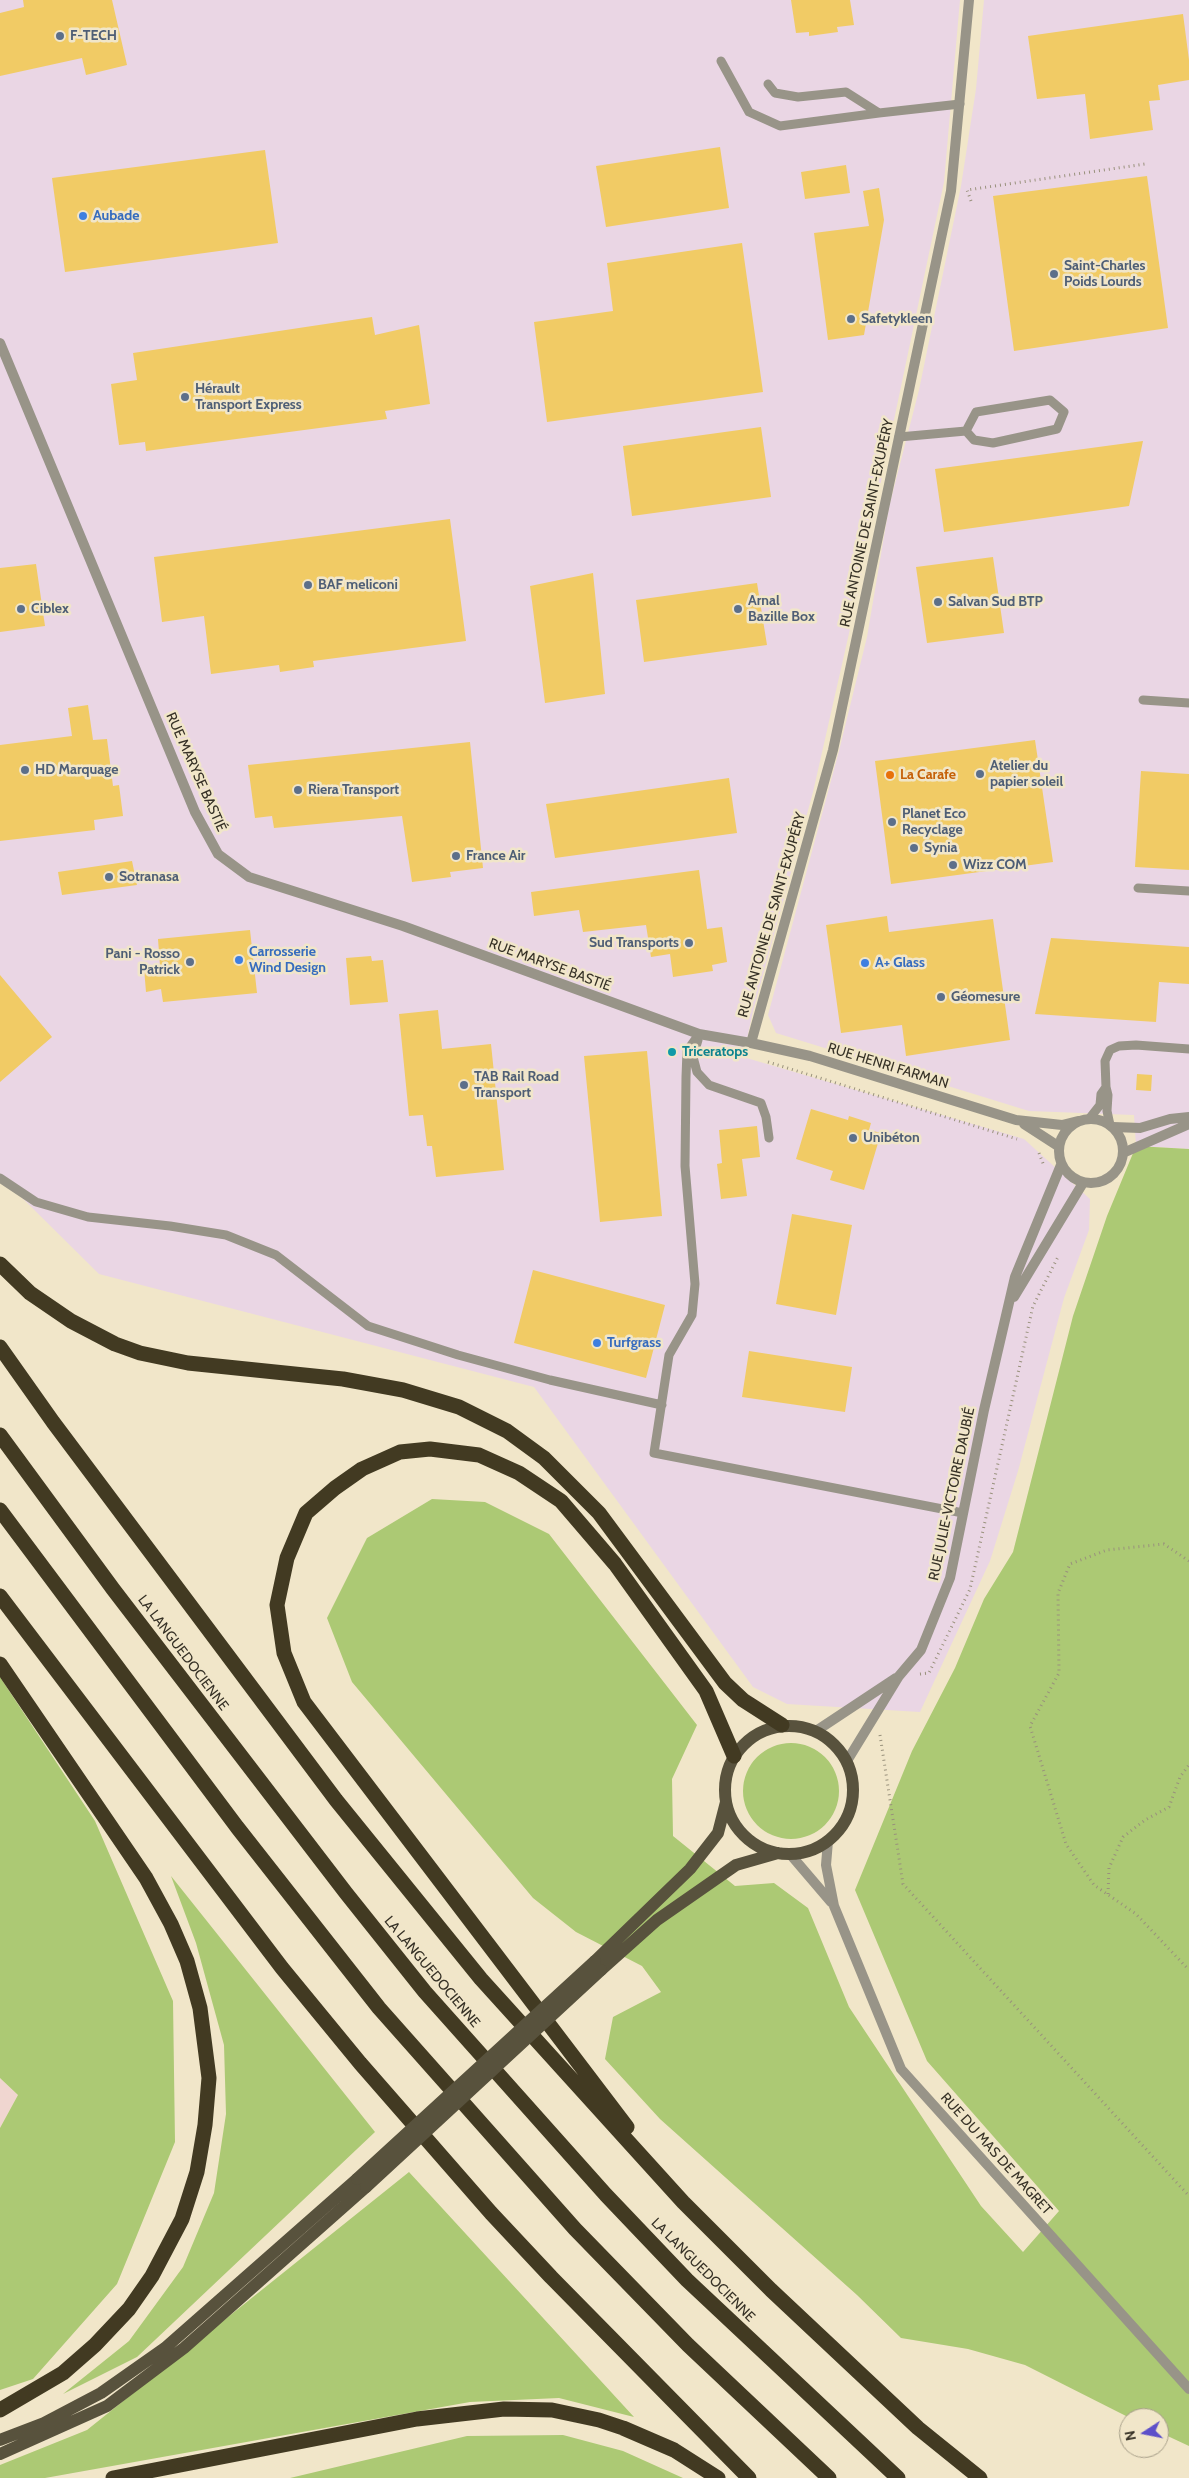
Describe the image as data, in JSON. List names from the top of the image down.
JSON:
{
  "streets": {
    "highway": ["LA LANGUEDOCIENNE"],
    "street": [
      "RUE ANTOINE DE SAINT-EXUPÉRY",
      "RUE MARYSE BASTIÉ",
      "RUE HENRI FARMAN",
      "RUE JULIE-VICTOIRE DAUBIÉ",
      "RUE DU MAS DE MAGRET"
    ]
  },
  "crossings": [
    ["RUE ANTOINE DE SAINT-EXUPÉRY", "RUE MARYSE BASTIÉ"],
    ["RUE ANTOINE DE SAINT-EXUPÉRY", "RUE HENRI FARMAN"],
    ["RUE MARYSE BASTIÉ", "RUE HENRI FARMAN"],
    ["RUE HENRI FARMAN", "RUE JULIE-VICTOIRE DAUBIÉ"],
    ["RUE JULIE-VICTOIRE DAUBIÉ", "RUE DU MAS DE MAGRET"]
  ],
  "places": [
    "F-TECH",
    "Aubade",
    "Saint-Charles Poids Lourds",
    "Safetykleen",
    "Hérault Transport Express",
    "BAF meliconi",
    "Salvan Sud BTP",
    "Ciblex",
    "Arnal Bazille Box",
    "HD Marquage",
    "Atelier du papier soleil",
    "La Carafe",
    "Riera Transport",
    "Planet Eco Recyclage",
    "Synia",
    "France Air",
    "Wizz COM",
    "Sotranasa",
    "Sud Transports",
    "Carrosserie Wind Design",
    "Pani - Rosso Patrick",
    "A+ Glass",
    "Géomesure",
    "Triceratops",
    "TAB Rail Road Transport",
    "Unibéton",
    "Turfgrass"
  ],
  "north": "left"
}
